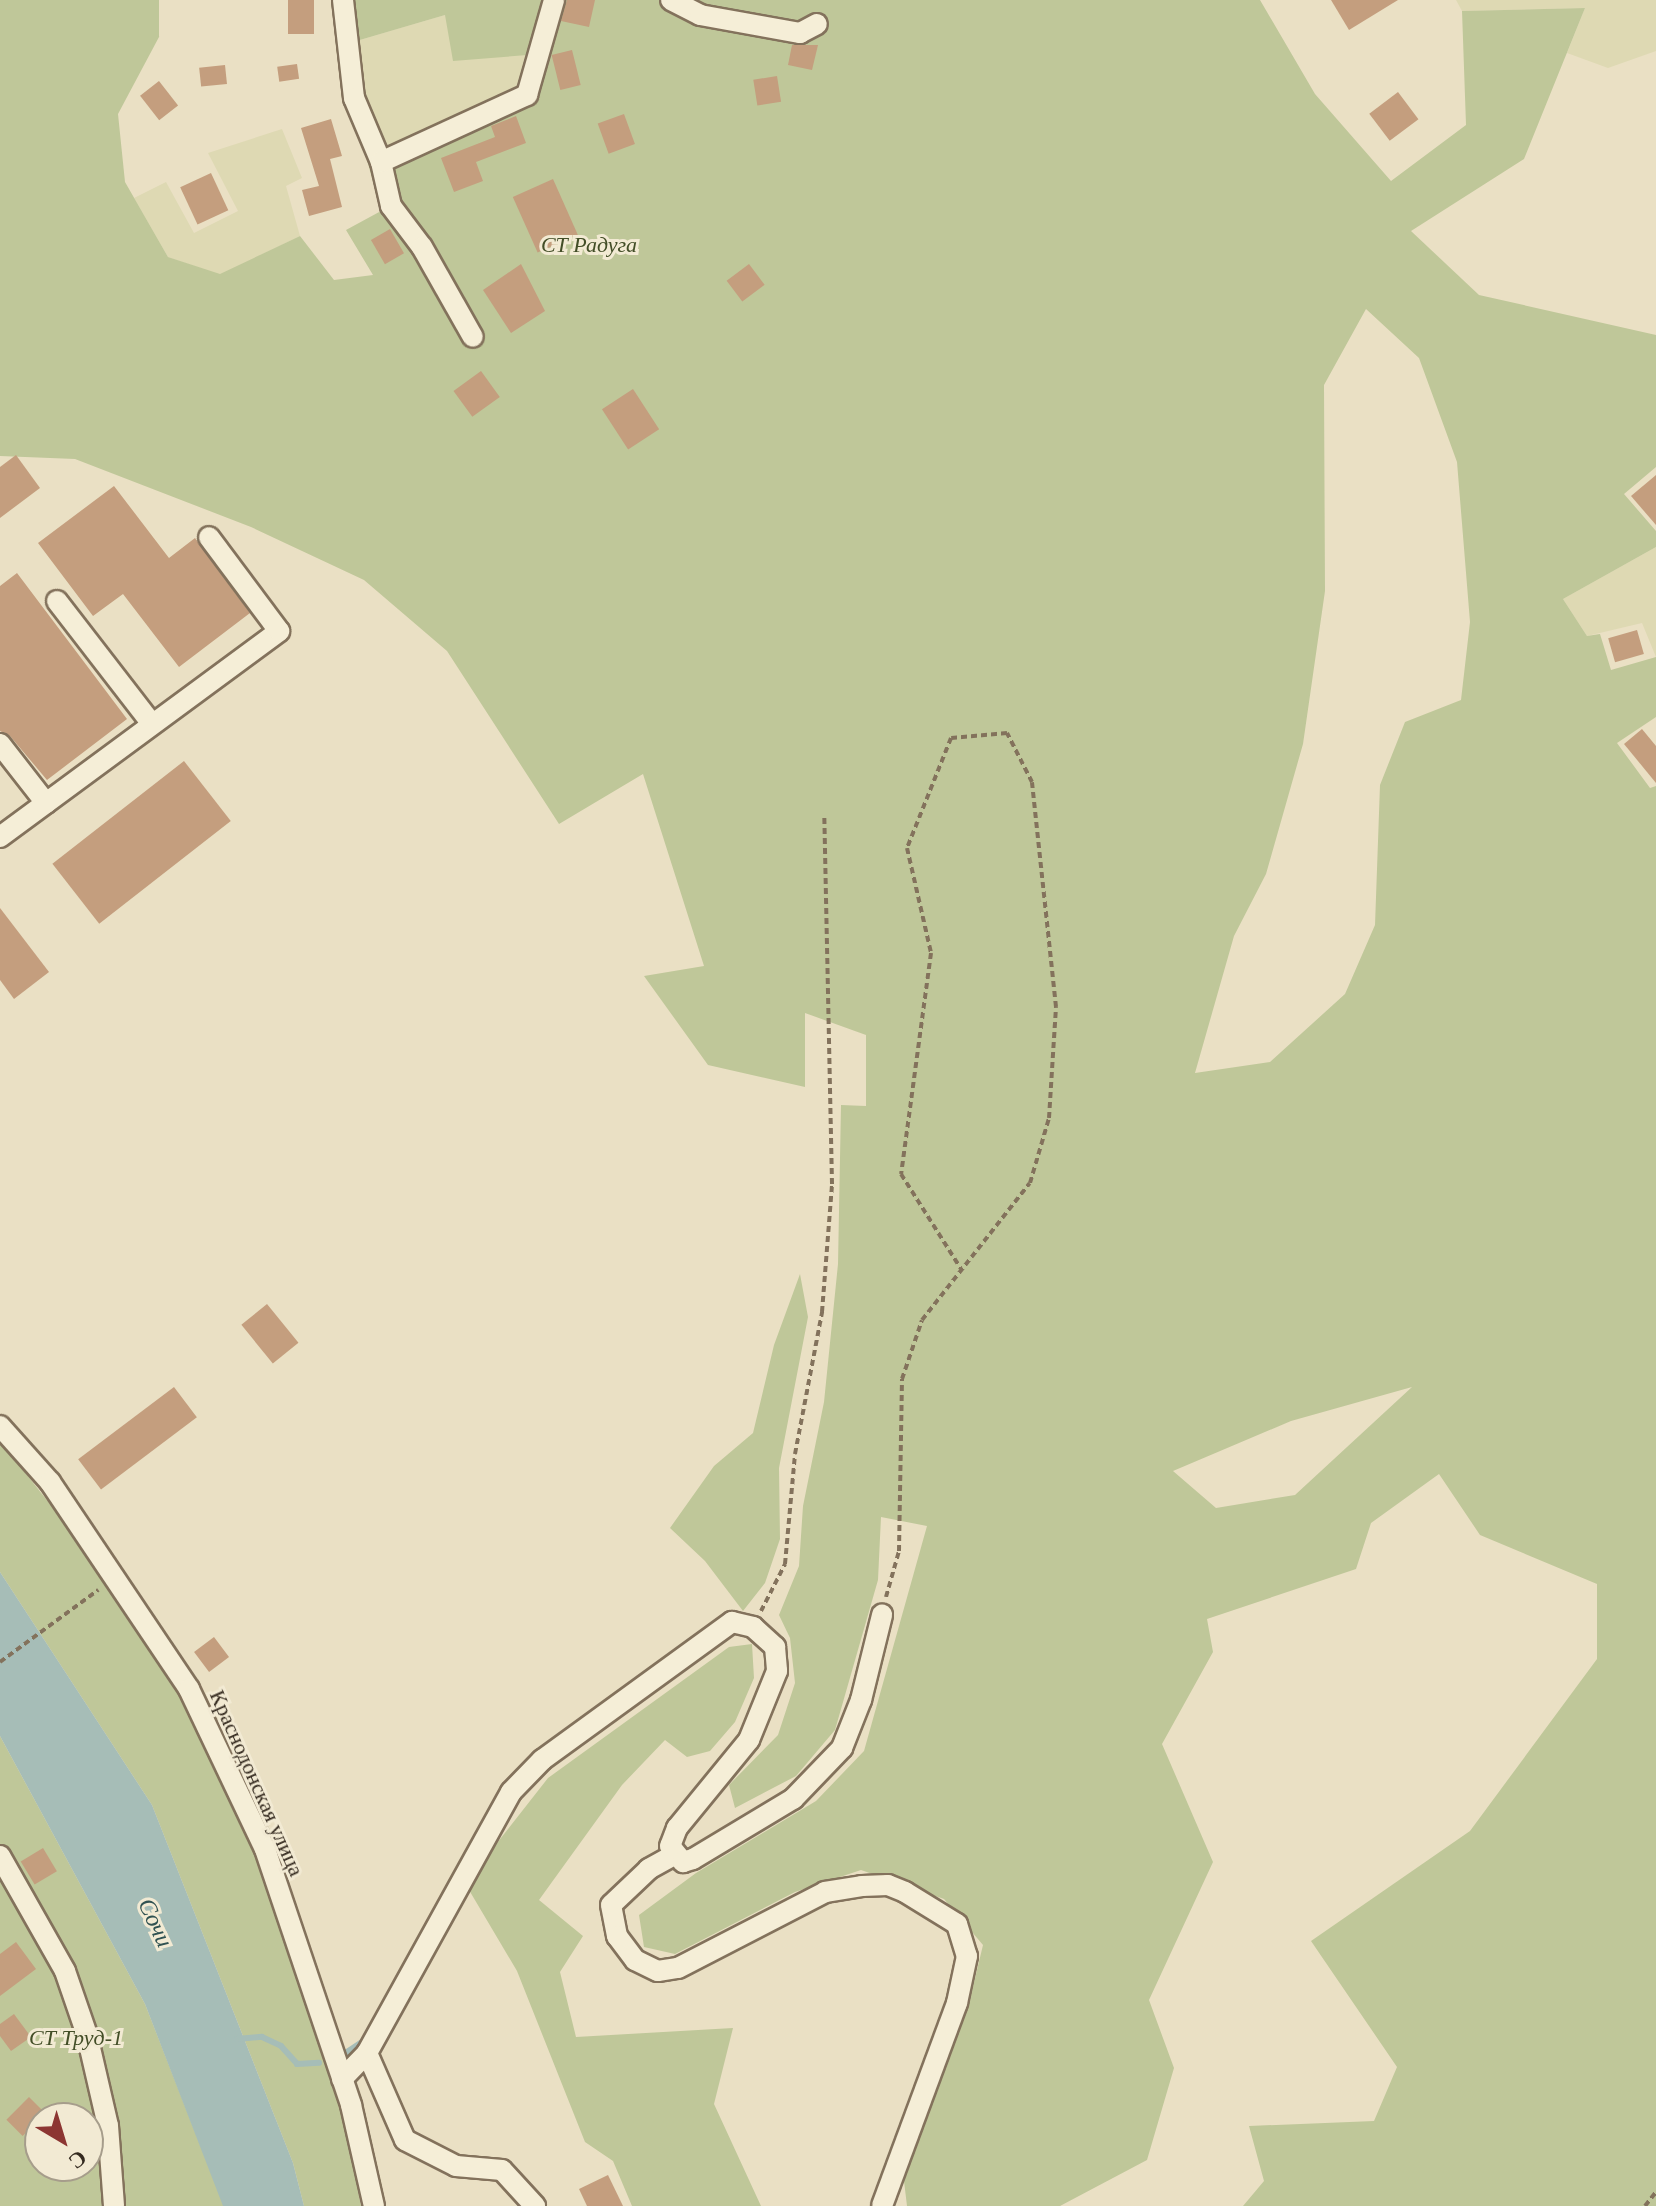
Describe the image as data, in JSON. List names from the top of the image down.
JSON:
{
  "streets": {
    "street": ["Краснодонская улица"]
  },
  "water": ["Сочи"],
  "parks": ["СТ Радуга", "СТ Труд-1"],
  "north": "bottom right"
}
